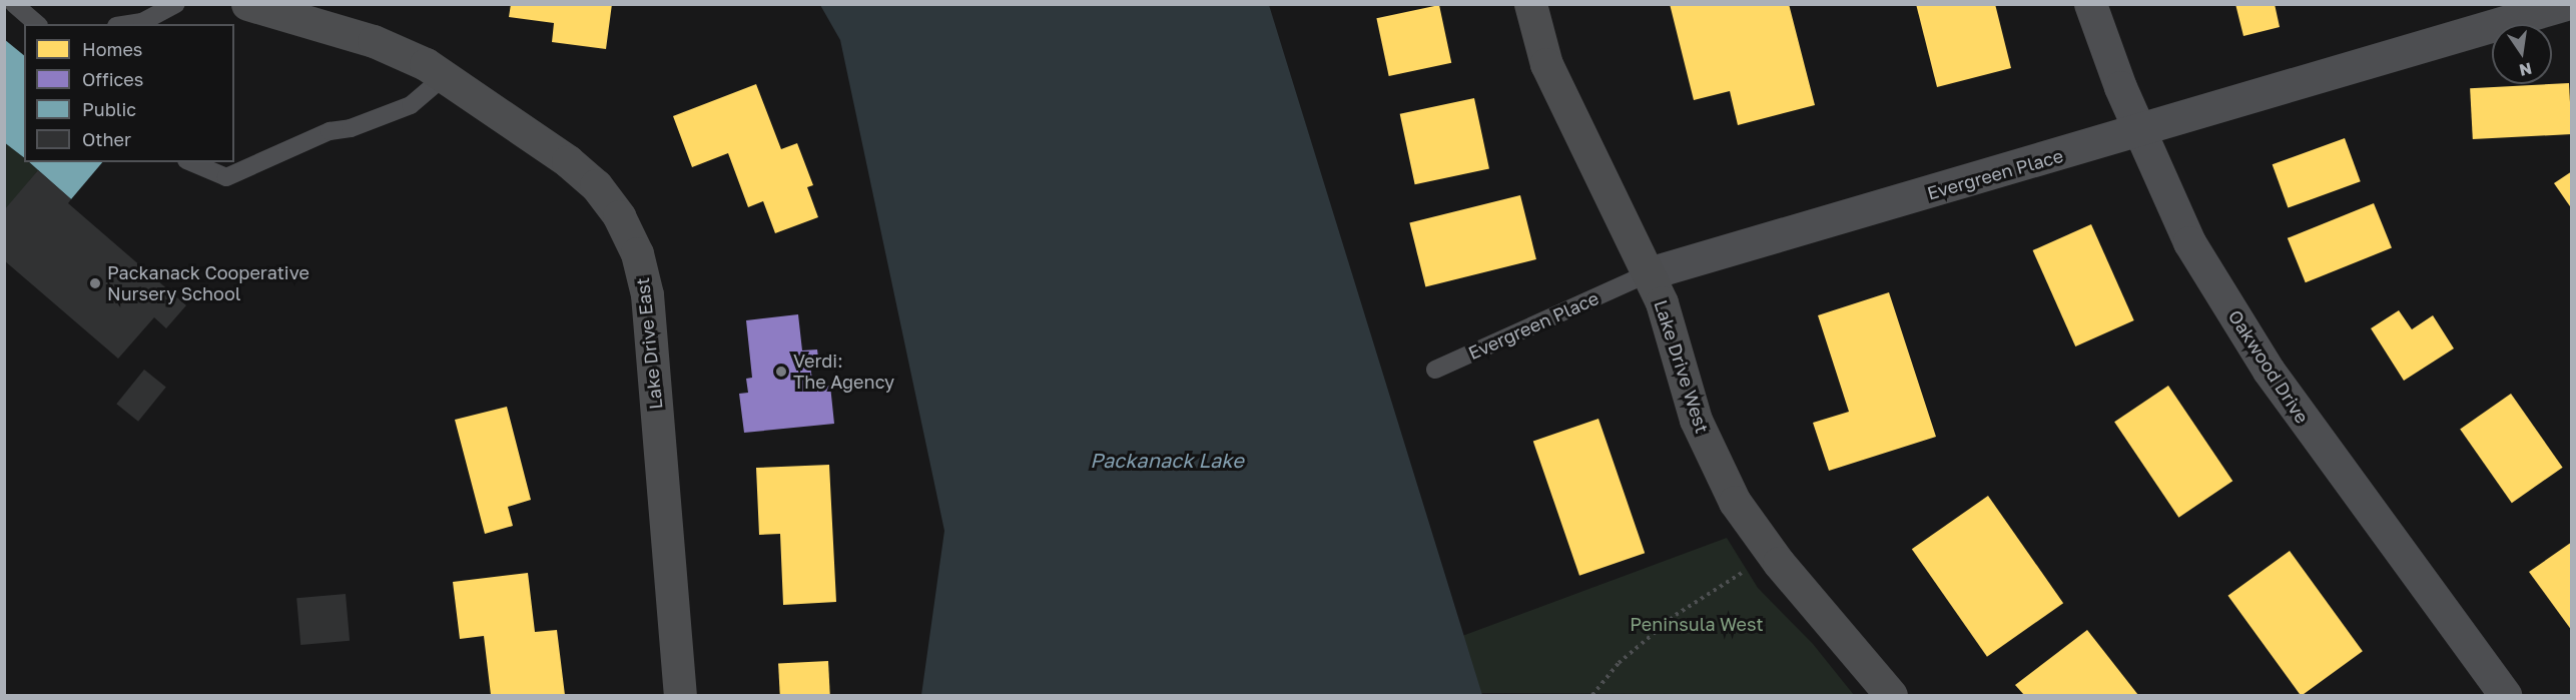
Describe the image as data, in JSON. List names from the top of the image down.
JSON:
{
  "streets": {
    "street": [
      "Evergreen Place",
      "Lake Drive East",
      "Lake Drive West",
      "Oakwood Drive"
    ]
  },
  "crossings": [
    ["Evergreen Place", "Lake Drive West"],
    ["Evergreen Place", "Oakwood Drive"]
  ],
  "water": ["Packanack Lake"],
  "parks": ["Peninsula West"],
  "places": ["Packanack Cooperative Nursery School", "Verdi: The Agency"],
  "legend": [
    "Homes",
    "Offices",
    "Public",
    "Other"
  ],
  "north": "bottom"
}
